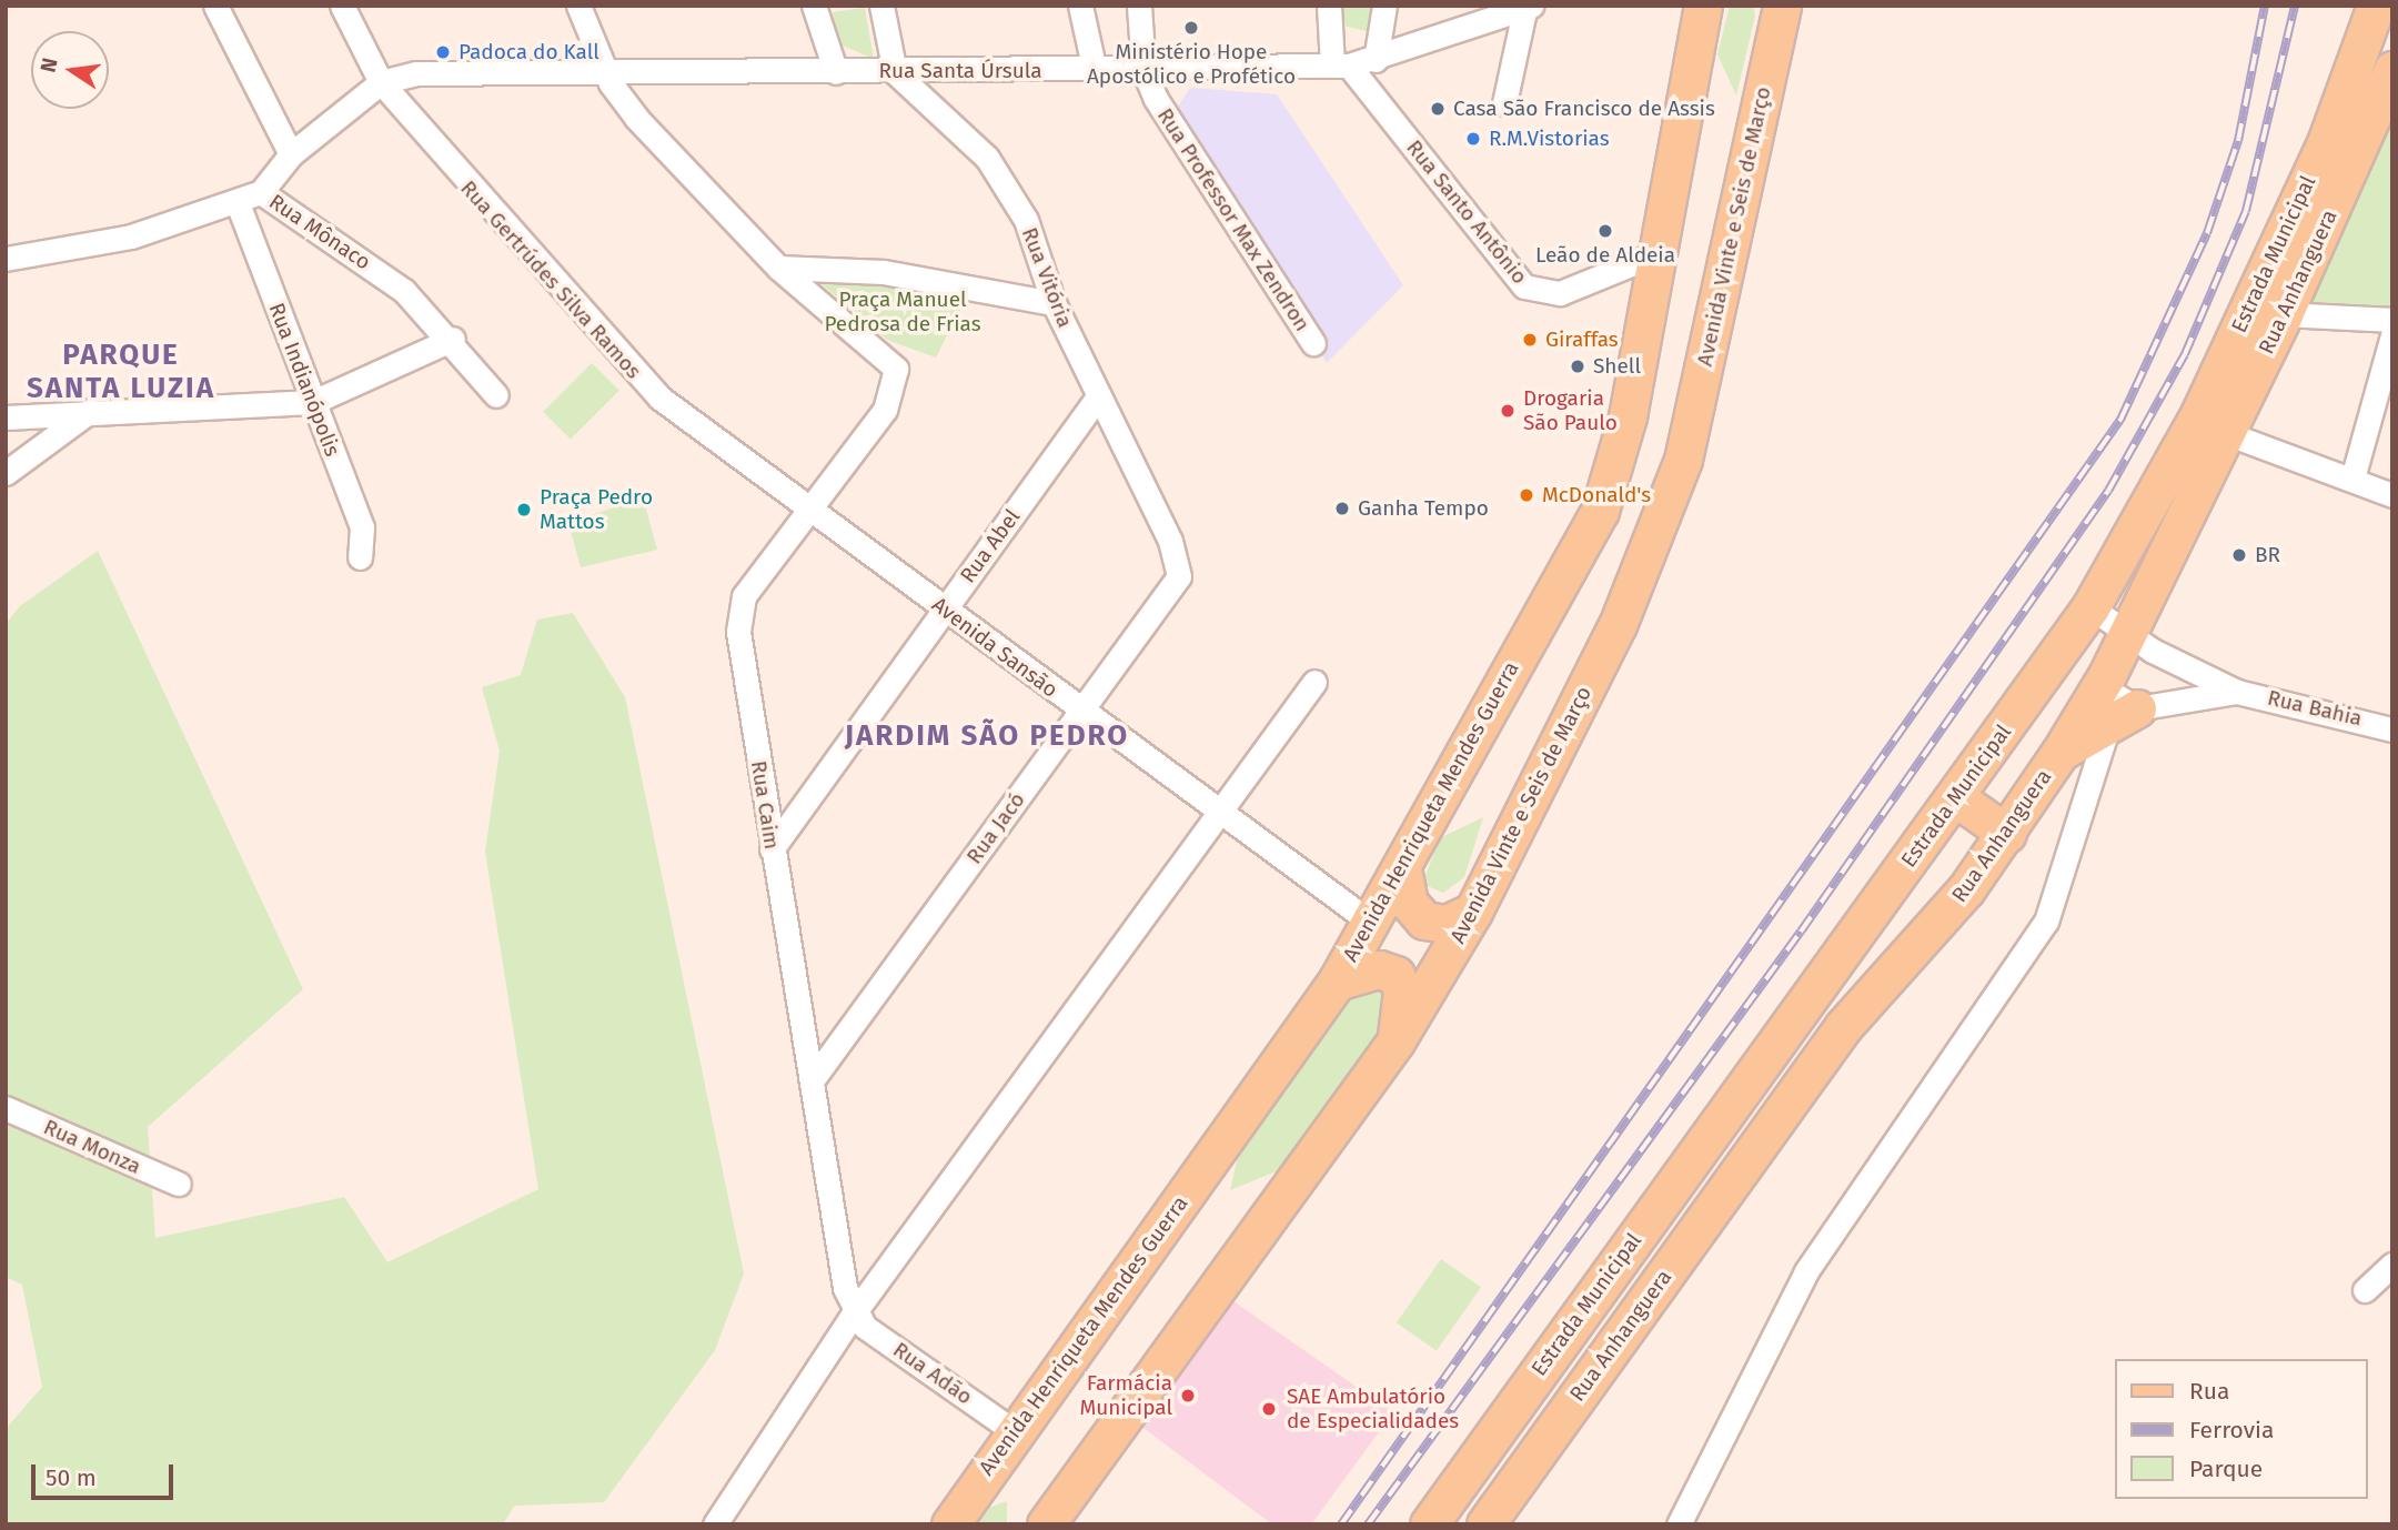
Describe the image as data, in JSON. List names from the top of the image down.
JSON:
{
  "streets": {
    "main road": [
      "Avenida Vinte e Seis de Março",
      "Estrada Municipal",
      "Rua Anhanguera",
      "Avenida Henriqueta Mendes Guerra"
    ],
    "street": [
      "Rua Santa Úrsula",
      "Rua Santo Antônio",
      "Rua Professor Max Zendron",
      "Rua Mônaco",
      "Rua Vitória",
      "Rua Gertrúdes Silva Ramos",
      "Rua Indianópolis",
      "Rua Abel",
      "Avenida Sansão",
      "Rua Bahia",
      "Rua Caim",
      "Rua Jacó",
      "Rua Monza",
      "Rua Adão"
    ]
  },
  "crossings": [
    ["Rua Santa Úrsula", "Rua Santo Antônio"],
    ["Rua Santa Úrsula", "Rua Professor Max Zendron"],
    ["Rua Santa Úrsula", "Rua Vitória"],
    ["Rua Santa Úrsula", "Rua Gertrúdes Silva Ramos"],
    ["Rua Santo Antônio", "Avenida Henriqueta Mendes Guerra"],
    ["Rua Mônaco", "Rua Indianópolis"],
    ["Rua Vitória", "Rua Abel"],
    ["Rua Vitória", "Rua Jacó"],
    ["Rua Gertrúdes Silva Ramos", "Avenida Sansão"],
    ["Rua Gertrúdes Silva Ramos", "Rua Caim"],
    ["Rua Abel", "Avenida Sansão"],
    ["Rua Abel", "Rua Caim"],
    ["Avenida Sansão", "Rua Caim"],
    ["Avenida Sansão", "Avenida Henriqueta Mendes Guerra"],
    ["Avenida Sansão", "Rua Jacó"],
    ["Rua Caim", "Rua Jacó"],
    ["Rua Caim", "Rua Adão"],
    ["Avenida Henriqueta Mendes Guerra", "Rua Adão"]
  ],
  "districts": ["PARQUE SANTA LUZIA", "JARDIM SÃO PEDRO"],
  "parks": ["Praça Manuel Pedrosa de Frias"],
  "places": [
    "Ministério Hope Apostólico e Profético",
    "Padoca do Kall",
    "Casa São Francisco de Assis",
    "R.M.Vistorias",
    "Leão de Aldeia",
    "Giraffas",
    "Shell",
    "Drogaria São Paulo",
    "McDonald's",
    "Ganha Tempo",
    "Praça Pedro Mattos",
    "BR",
    "Farmácia Municipal",
    "SAE Ambulatório de Especialidades"
  ],
  "legend": ["Rua", "Ferrovia", "Parque"],
  "scale_bar": "50 m",
  "north": "left"
}
